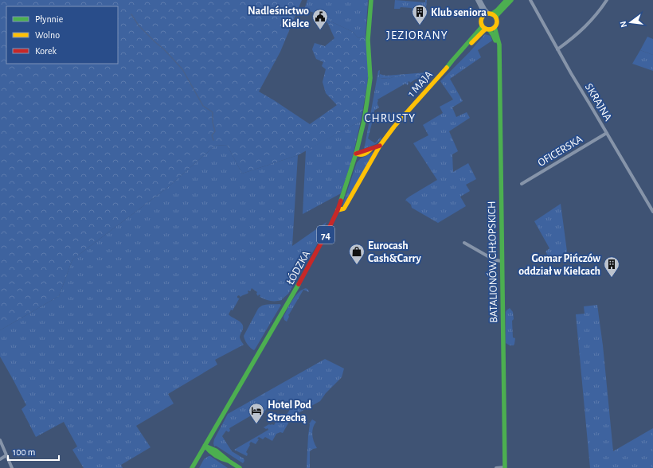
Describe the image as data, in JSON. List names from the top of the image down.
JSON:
{
  "streets": {
    "street": [
      "1 MAJA",
      "SKRAJNA",
      "OFICERSKA",
      "74",
      "BATALIONÓW CHŁOPSKICH",
      "ŁÓDZKA"
    ]
  },
  "crossings": [
    ["1 MAJA", "BATALIONÓW CHŁOPSKICH"],
    ["1 MAJA", "ŁÓDZKA"],
    ["SKRAJNA", "OFICERSKA"]
  ],
  "districts": ["JEZIORANY", "CHRUSTY"],
  "places": {
    "building": ["Klub seniora", "Gomar Pińczów oddział w Kielcach"],
    "public building": ["Nadleśnictwo Kielce"],
    "shop": ["Eurocash Cash&Carry"],
    "hotel": ["Hotel Pod Strzechą"]
  },
  "legend": ["Płynnie", "Wolno", "Korek"],
  "scale_bar": "100 m",
  "north": "left"
}
